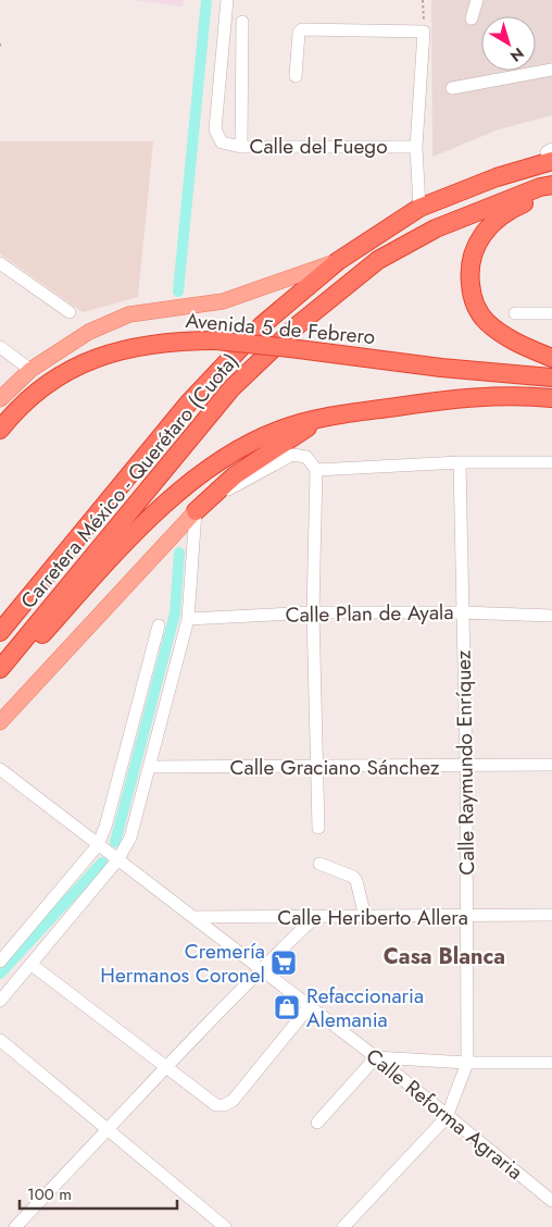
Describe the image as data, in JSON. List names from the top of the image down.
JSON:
{
  "streets": {
    "highway": ["Avenida 5 de Febrero", "Carretera México - Querétaro (Cuota)"],
    "street": [
      "Calle del Fuego",
      "Calle Plan de Ayala",
      "Calle Raymundo Enríquez",
      "Calle Graciano Sánchez",
      "Calle Heriberto Allera",
      "Calle Reforma Agraria"
    ]
  },
  "crossings": [
    ["Calle Plan de Ayala", "Calle Raymundo Enríquez"],
    ["Calle Raymundo Enríquez", "Calle Graciano Sánchez"],
    ["Calle Raymundo Enríquez", "Calle Heriberto Allera"],
    ["Calle Heriberto Allera", "Calle Reforma Agraria"]
  ],
  "districts": ["Casa Blanca"],
  "places": {
    "supermarket": ["Cremería Hermanos Coronel"],
    "shop": ["Refaccionaria Alemania"]
  },
  "scale_bar": "100 m",
  "north": "bottom right"
}
